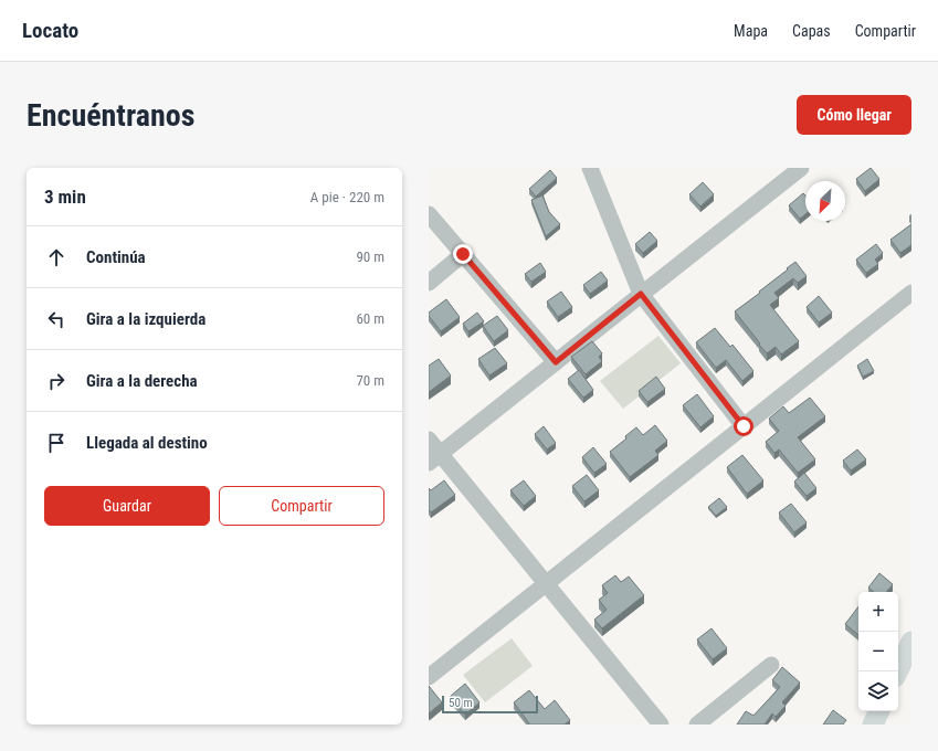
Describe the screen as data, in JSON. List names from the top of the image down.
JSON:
{
  "scale_bar": "50 m",
  "north": "bottom left",
  "page": {
    "header": "Locato",
    "nav": ["Mapa", "Capas", "Compartir"],
    "buttons": [
      "Cómo llegar",
      ["Guardar", "Compartir"]
    ],
    "title": "Encuéntranos",
    "heading": ["3 min", "A pie · 220 m"],
    "list": [
      ["Continúa", "90 m"],
      ["Gira a la izquierda", "60 m"],
      ["Gira a la derecha", "70 m"],
      "Llegada al destino"
    ],
    "map_buttons": ["+", "−"],
    "scale": "50 m"
  }
}
